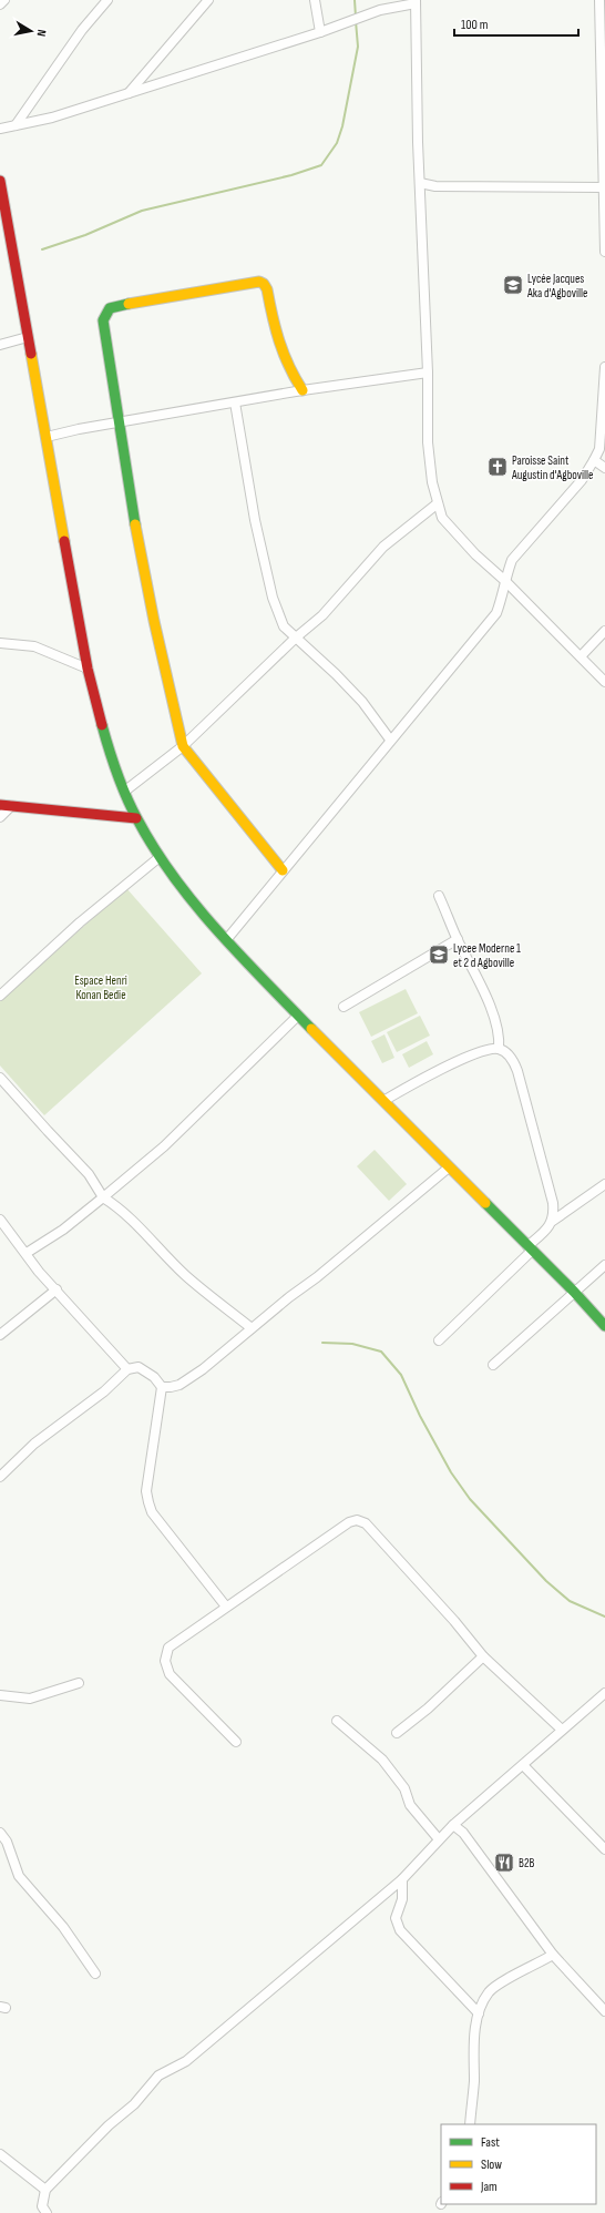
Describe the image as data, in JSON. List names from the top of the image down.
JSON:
{
  "parks": ["Espace Henri Konan Bedie"],
  "places": {
    "school or university": ["Lycée Jacques Aka d'Agboville", "Lycee Moderne 1 et 2 d Agboville"],
    "church": ["Paroisse Saint Augustin d'Agboville"],
    "restaurant": ["B2B"]
  },
  "legend": ["Fast", "Slow", "Jam"],
  "scale_bar": "100 m",
  "north": "right"
}
